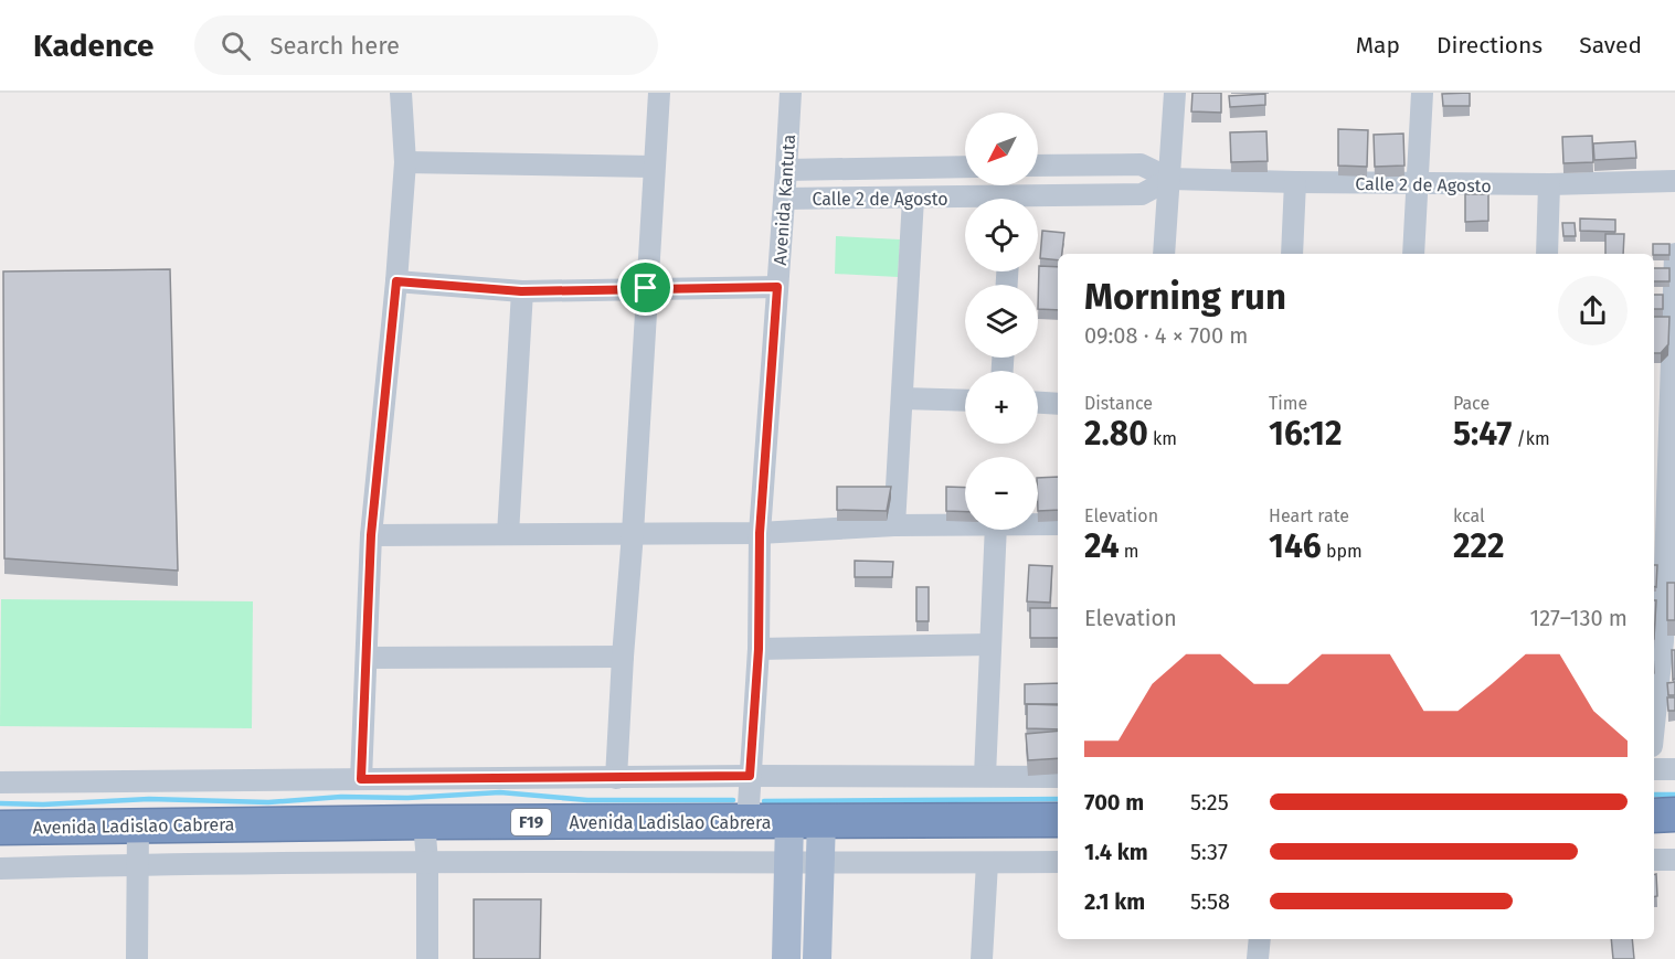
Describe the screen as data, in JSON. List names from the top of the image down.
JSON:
{
  "streets": {
    "highway": ["F19", "Avenida Ladislao Cabrera"],
    "street": ["Calle 2 de Agosto", "Avenida Kantuta"]
  },
  "crossings": [
    ["Calle 2 de Agosto", "Avenida Kantuta"],
    ["Avenida Kantuta", "Avenida Ladislao Cabrera"]
  ],
  "north": "bottom left",
  "page": {
    "header": "Kadence",
    "search": "Search here",
    "nav": ["Map", "Directions", "Saved"],
    "map_buttons": ["+", "−"],
    "heading": ["Morning run", "09:08 · 4 × 700 m"],
    "stats": [
      ["Distance", "2.80 km"],
      ["Time", "16:12"],
      ["Pace", "5:47 /km"],
      ["Elevation", "24 m"],
      ["Heart rate", "146 bpm"],
      ["kcal", "222"]
    ],
    "chart": ["Elevation", "127–130 m"],
    "list": [
      {
        "name": "700 m",
        "note": "5:25"
      },
      {
        "name": "1.4 km",
        "note": "5:37"
      },
      {
        "name": "2.1 km",
        "note": "5:58"
      }
    ]
  }
}
